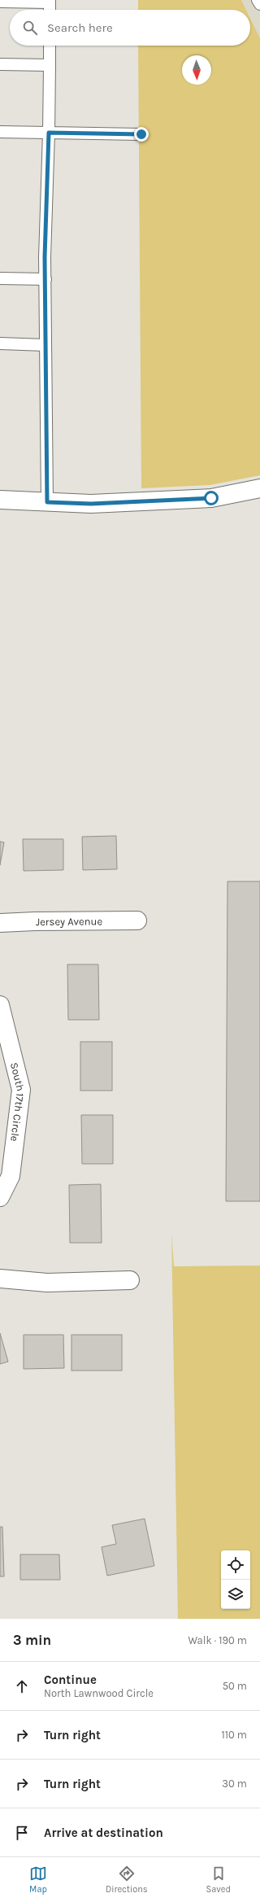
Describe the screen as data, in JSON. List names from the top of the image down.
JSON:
{
  "streets": {
    "street": ["Jersey Avenue", "South 17th Circle"]
  },
  "north": "bottom",
  "page": {
    "search": "Search here",
    "heading": ["3 min", "Walk · 190 m"],
    "list": [
      ["Continue", "North Lawnwood Circle", "50 m"],
      ["Turn right", "110 m"],
      ["Turn right", "30 m"],
      "Arrive at destination"
    ],
    "nav": ["Map", "Directions", "Saved"]
  }
}
